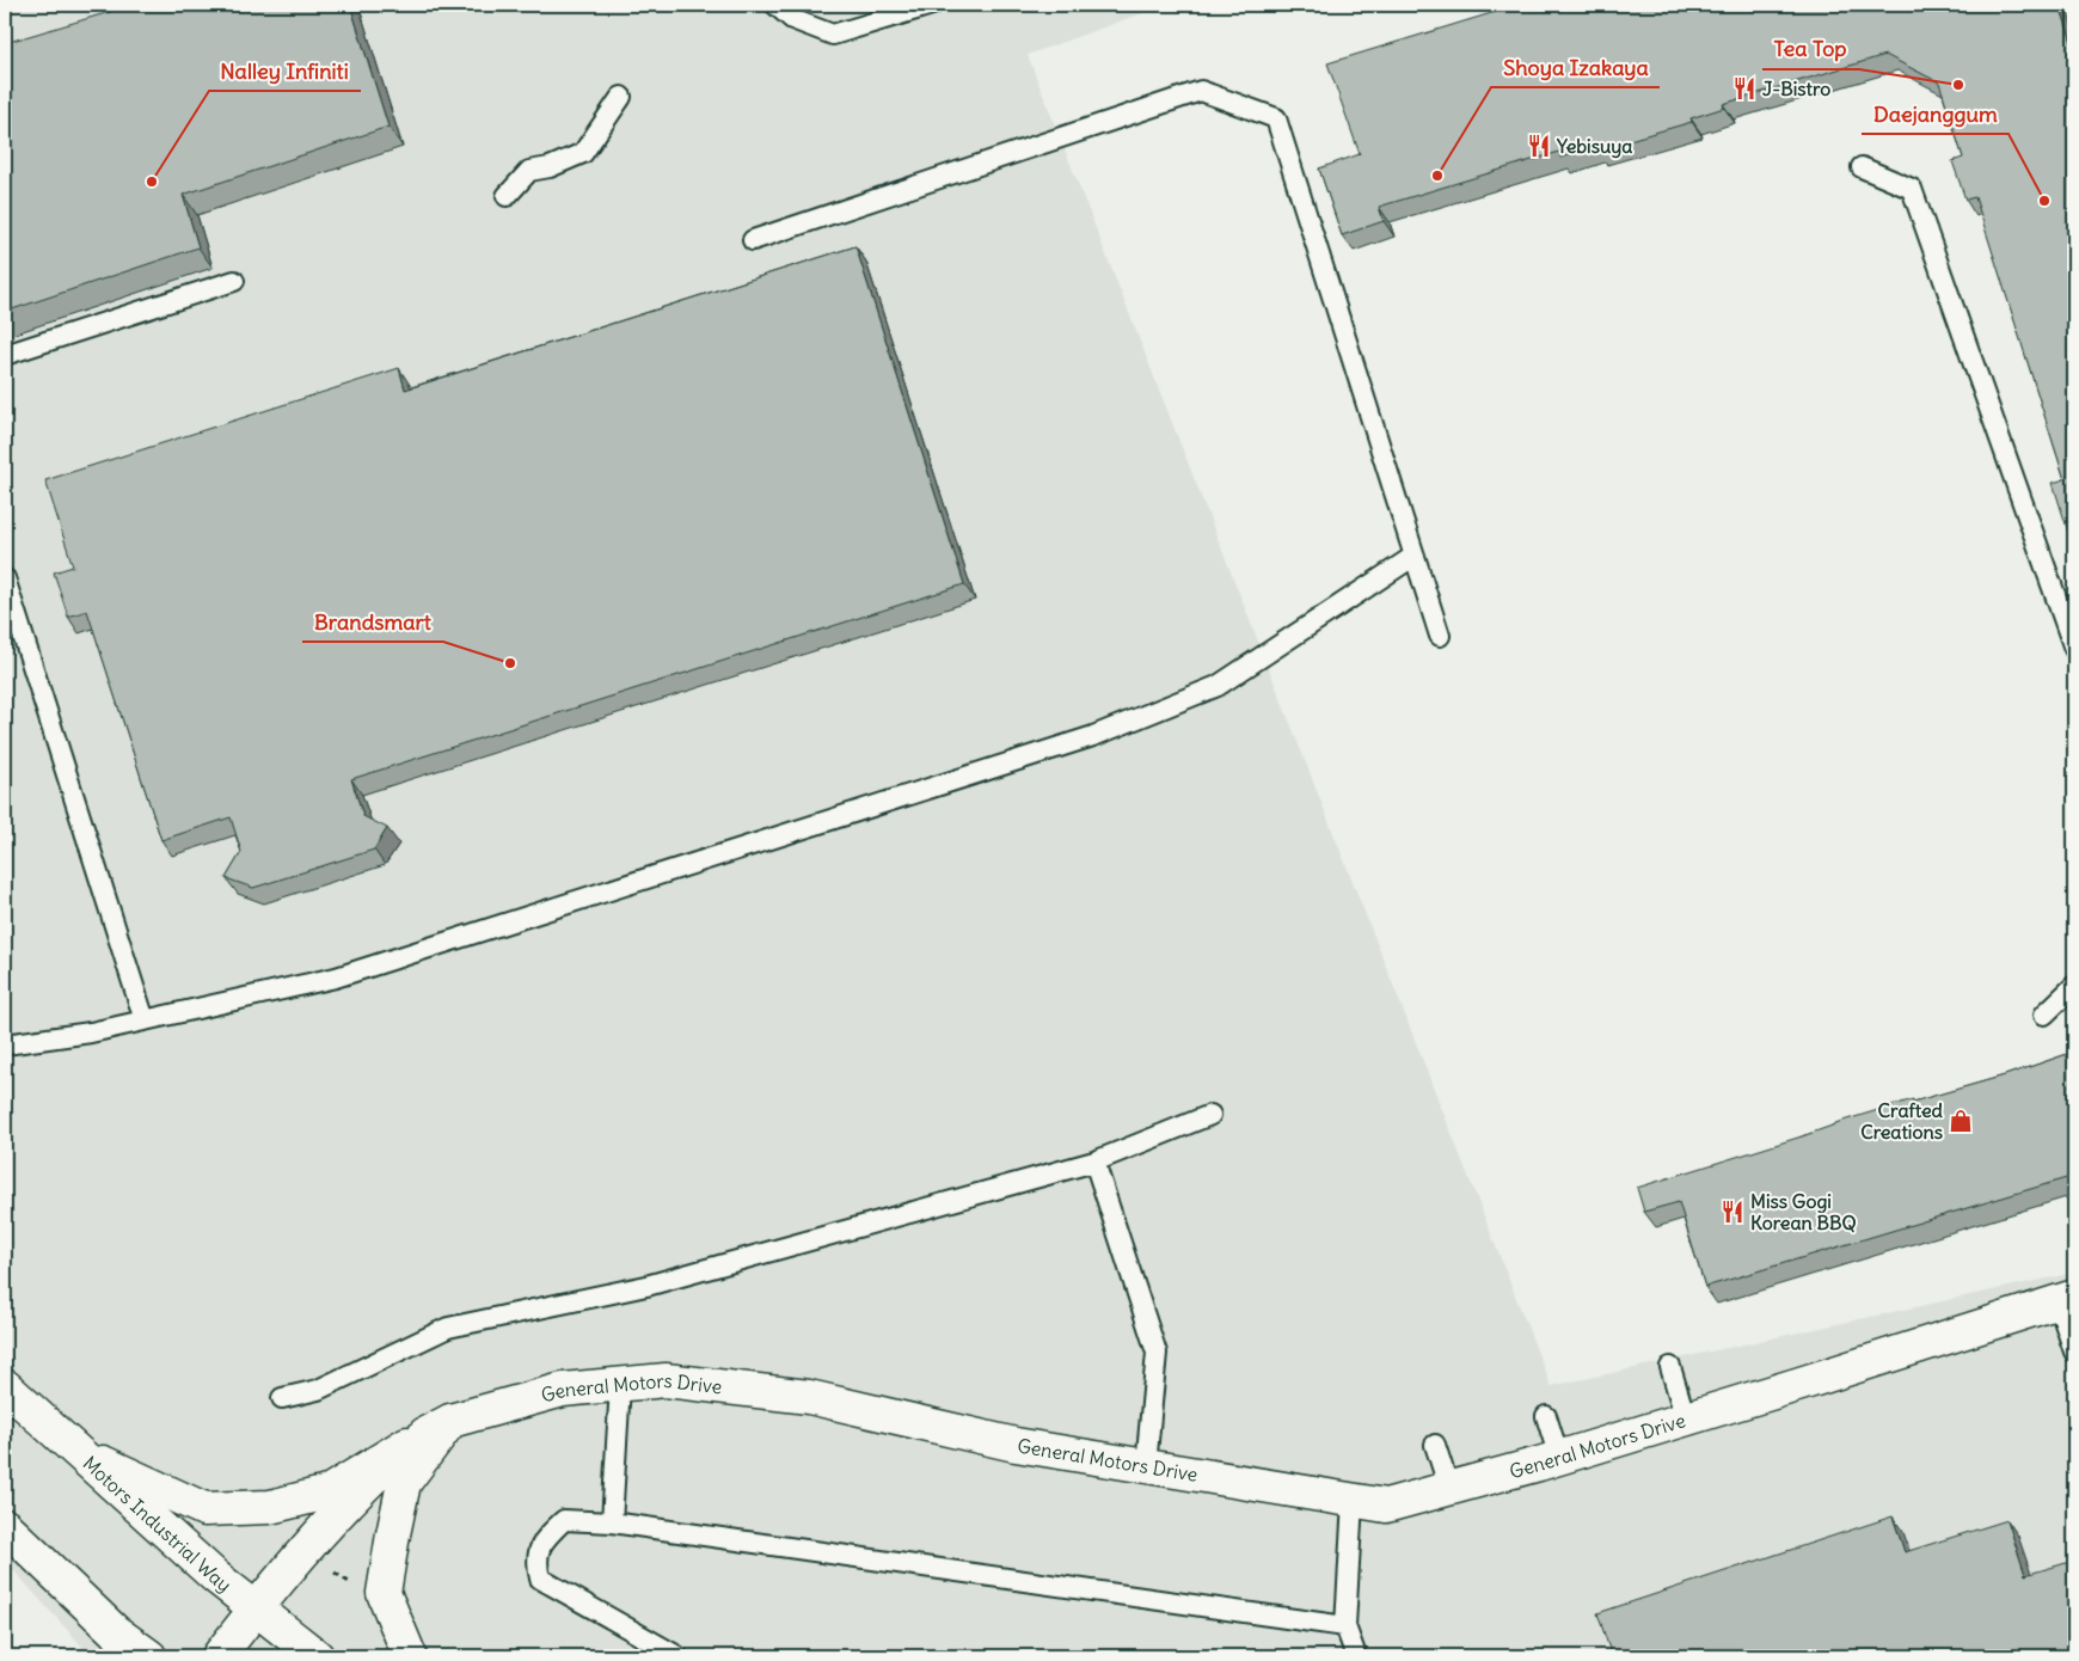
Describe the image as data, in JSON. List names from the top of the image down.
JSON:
{
  "streets": {
    "street": ["General Motors Drive", "Motors Industrial Way"]
  },
  "crossings": [
    ["General Motors Drive", "Motors Industrial Way"]
  ],
  "places": {
    "other": [
      "Tea Top",
      "Shoya Izakaya",
      "Nalley Infiniti",
      "Daejanggum",
      "Brandsmart"
    ],
    "restaurant": ["J-Bistro", "Yebisuya", "Miss Gogi Korean BBQ"],
    "shop": ["Crafted Creations"]
  }
}
